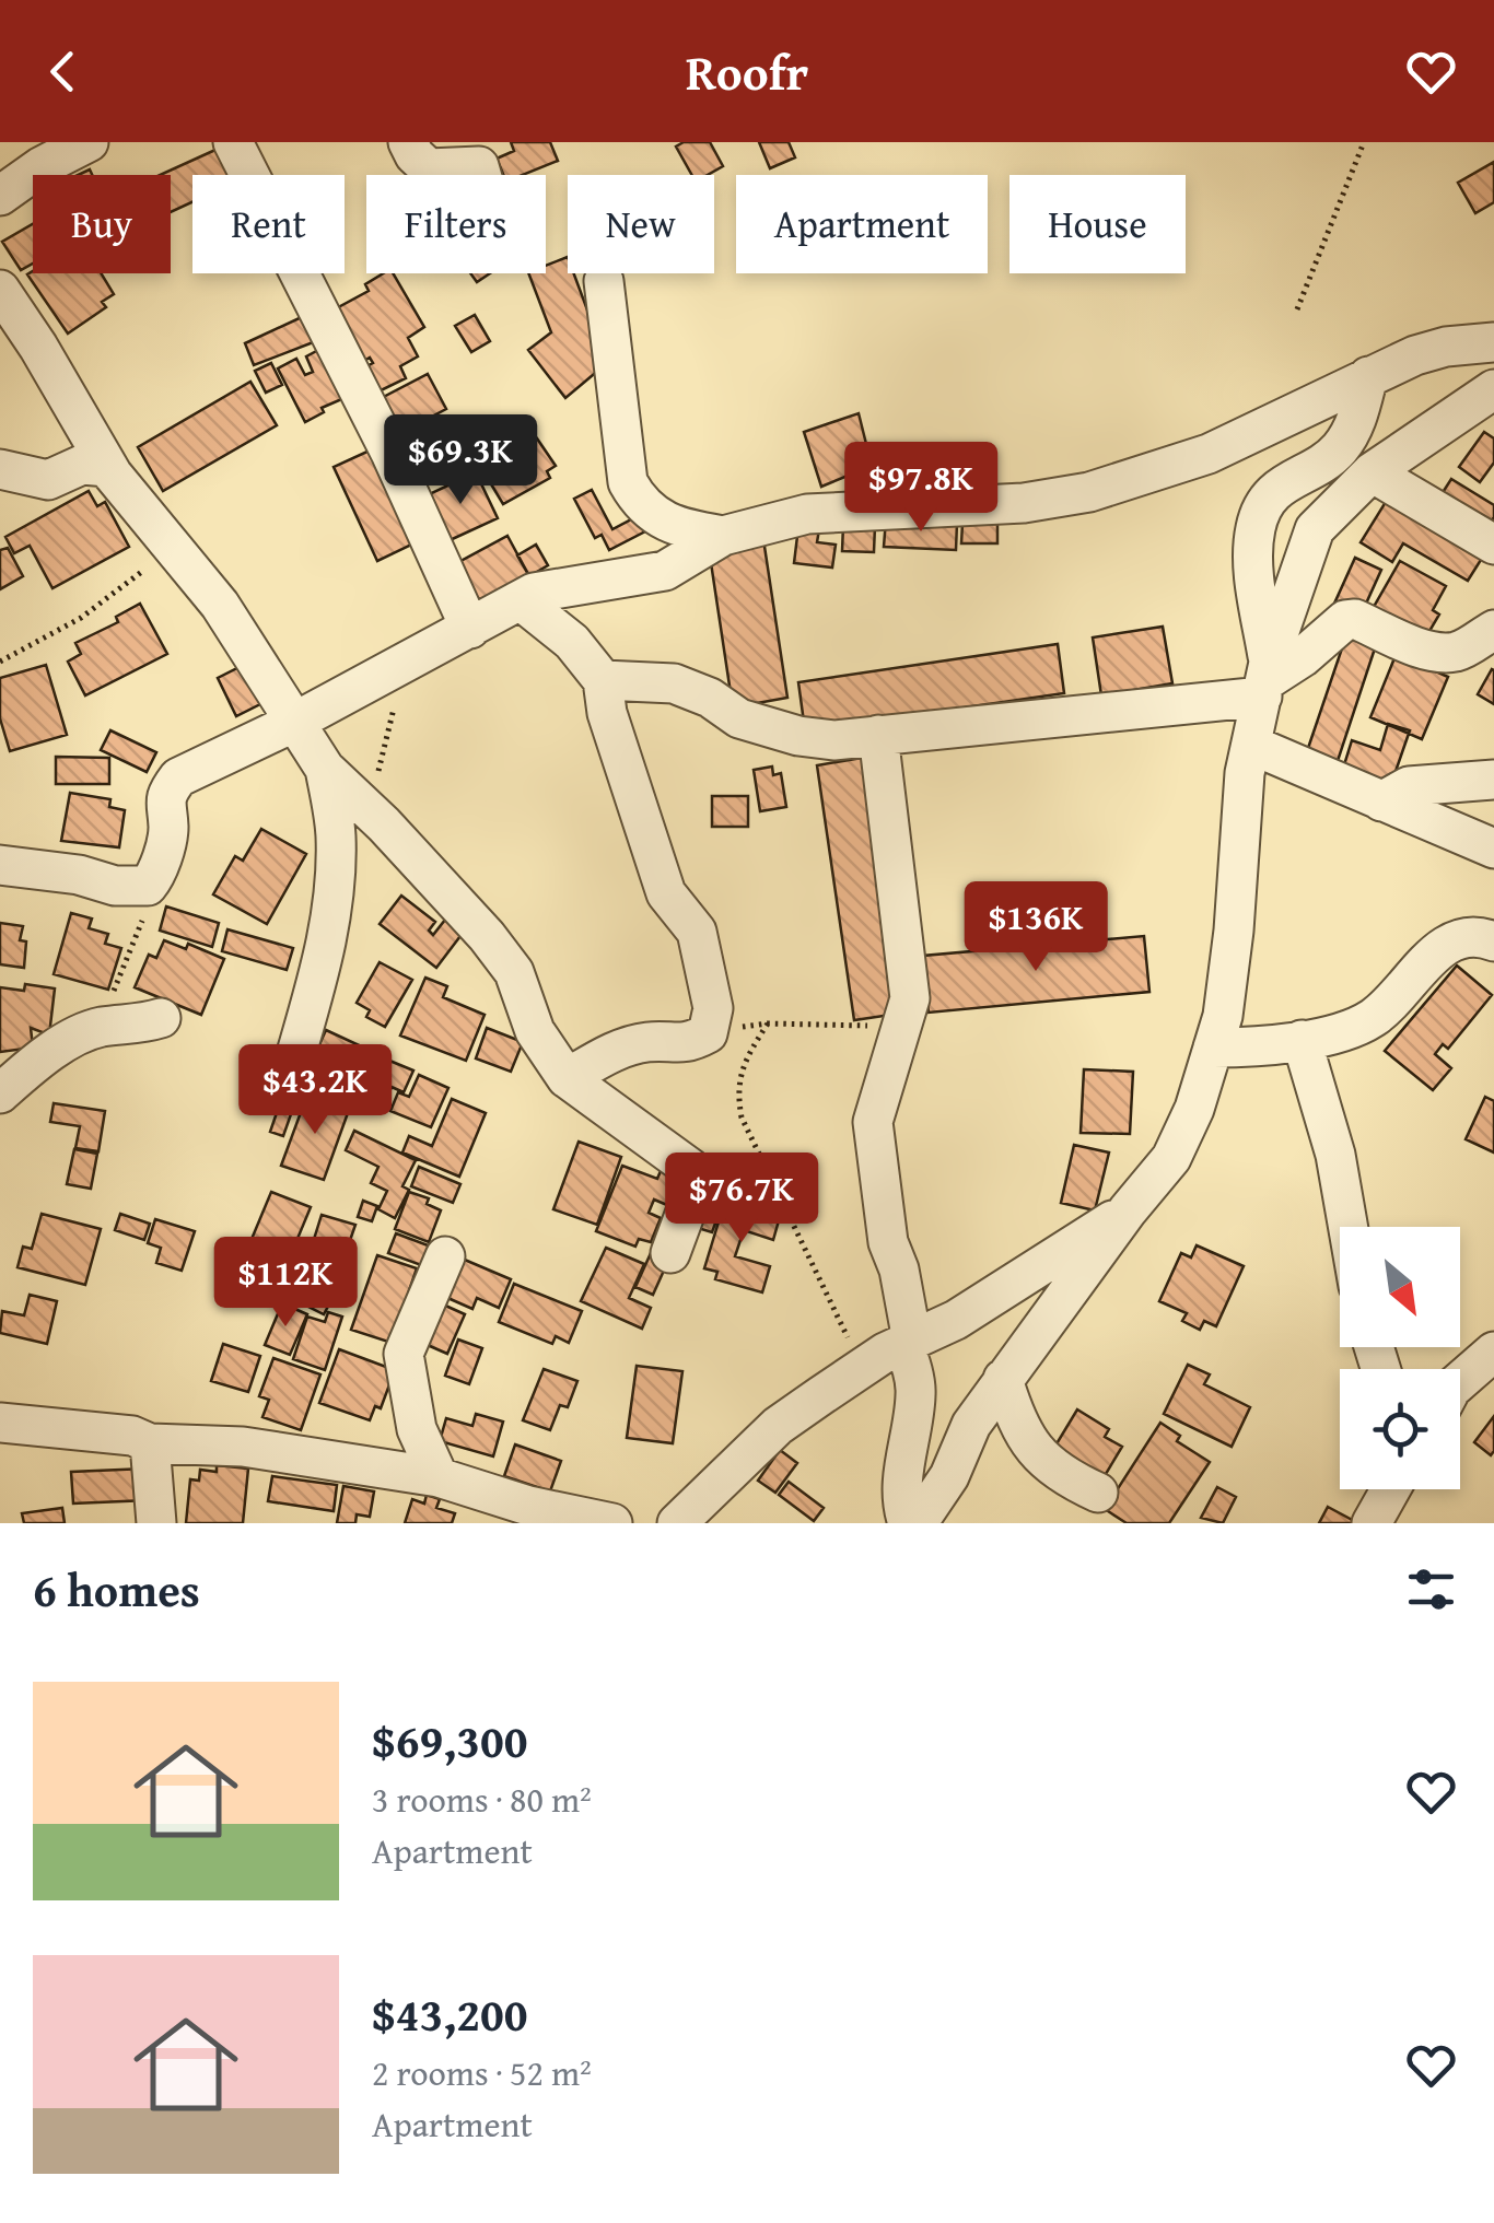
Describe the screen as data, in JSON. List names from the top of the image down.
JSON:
{
  "north": "bottom right",
  "page": {
    "header": "Roofr",
    "chip": [
      "Buy",
      "Rent",
      "Filters",
      "New",
      "Apartment",
      "House"
    ],
    "price": [
      "$69.3K",
      "$97.8K",
      "$136K",
      "$43.2K",
      "$76.7K",
      "$112K"
    ],
    "heading": "6 homes",
    "list": [
      {
        "name": "$69,300",
        "note": "3 rooms · 80 m² · Apartment"
      },
      {
        "name": "$43,200",
        "note": "2 rooms · 52 m² · Apartment"
      }
    ]
  }
}
